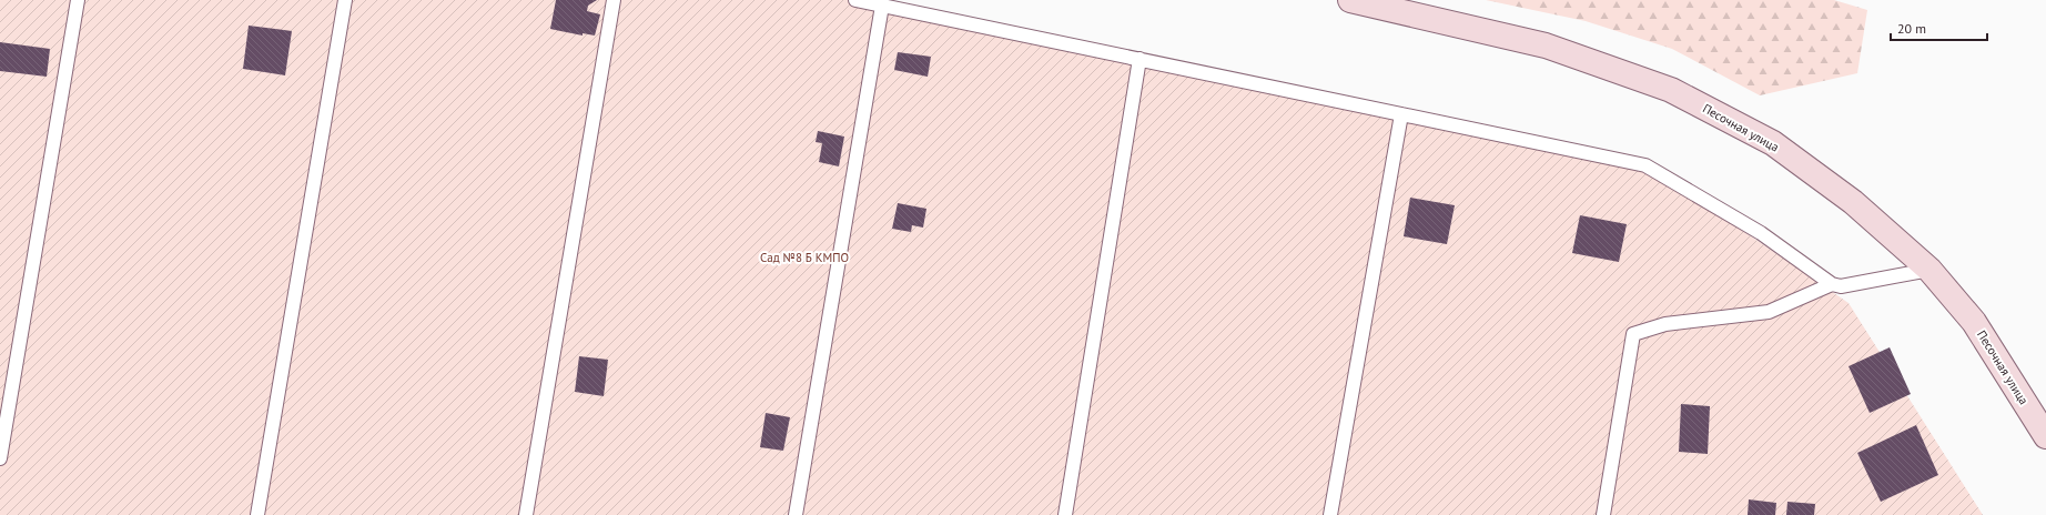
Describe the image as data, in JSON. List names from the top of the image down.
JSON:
{
  "streets": {
    "main road": ["Песочная улица"]
  },
  "parks": ["Сад №8 Б КМПО"],
  "scale_bar": "20 m"
}
